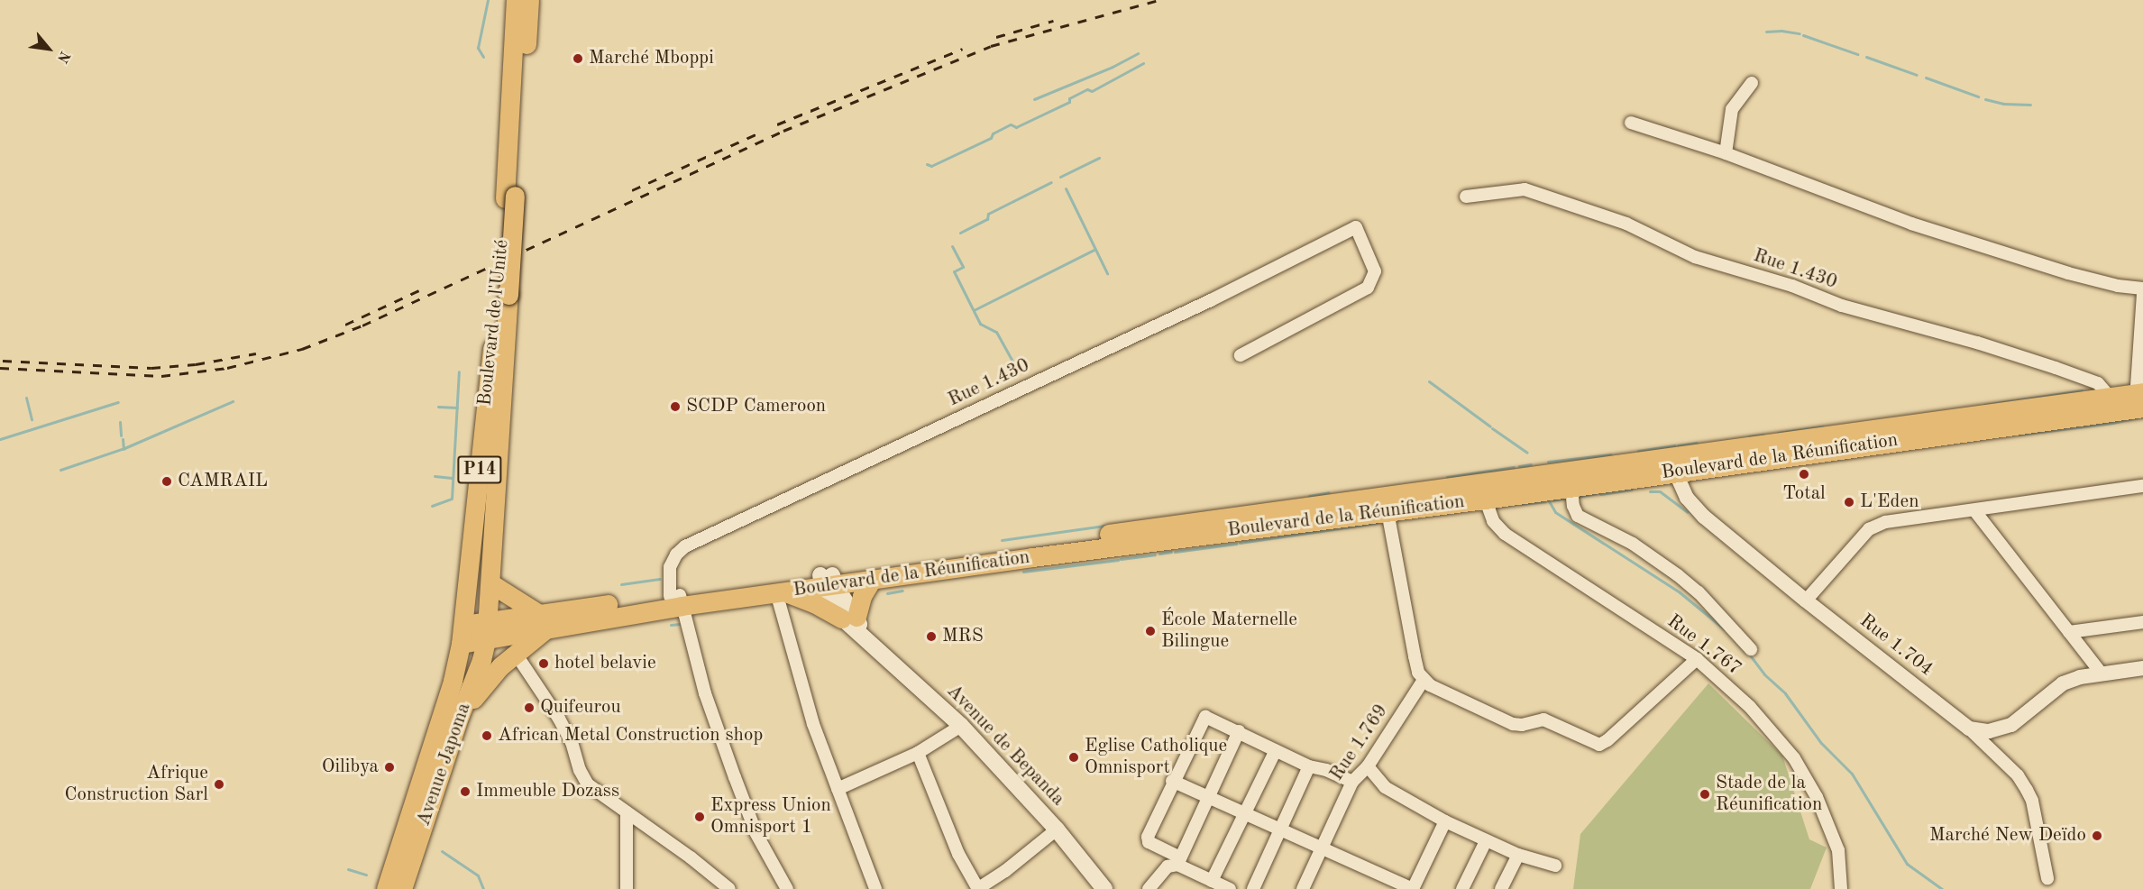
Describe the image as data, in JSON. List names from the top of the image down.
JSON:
{
  "streets": {
    "main road": [
      "Boulevard de l'Unité",
      "Boulevard de la Réunification",
      "P14",
      "Avenue de Bepanda",
      "Avenue Japoma"
    ],
    "street": [
      "Rue 1.430",
      "Rue 1.767",
      "Rue 1.704",
      "Rue 1.769"
    ]
  },
  "crossings": [
    ["Rue 1.430", "Boulevard de la Réunification"],
    ["Boulevard de l'Unité", "Boulevard de la Réunification"],
    ["Boulevard de l'Unité", "Avenue Japoma"],
    ["Boulevard de la Réunification", "Rue 1.767"],
    ["Boulevard de la Réunification", "Rue 1.704"],
    ["Boulevard de la Réunification", "Avenue de Bepanda"],
    ["Boulevard de la Réunification", "Avenue Japoma"]
  ],
  "places": [
    "Marché Mboppi",
    "SCDP Cameroon",
    "Total",
    "CAMRAIL",
    "L'Eden",
    "École Maternelle Bilingue",
    "MRS",
    "hotel belavie",
    "Quifeurou",
    "African Metal Construction shop",
    "Eglise Catholique Omnisport",
    "Oilibya",
    "Afrique Construction Sarl",
    "Immeuble Dozass",
    "Stade de la Réunification",
    "Express Union Omnisport 1",
    "Marché New Deïdo"
  ],
  "north": "bottom right"
}
